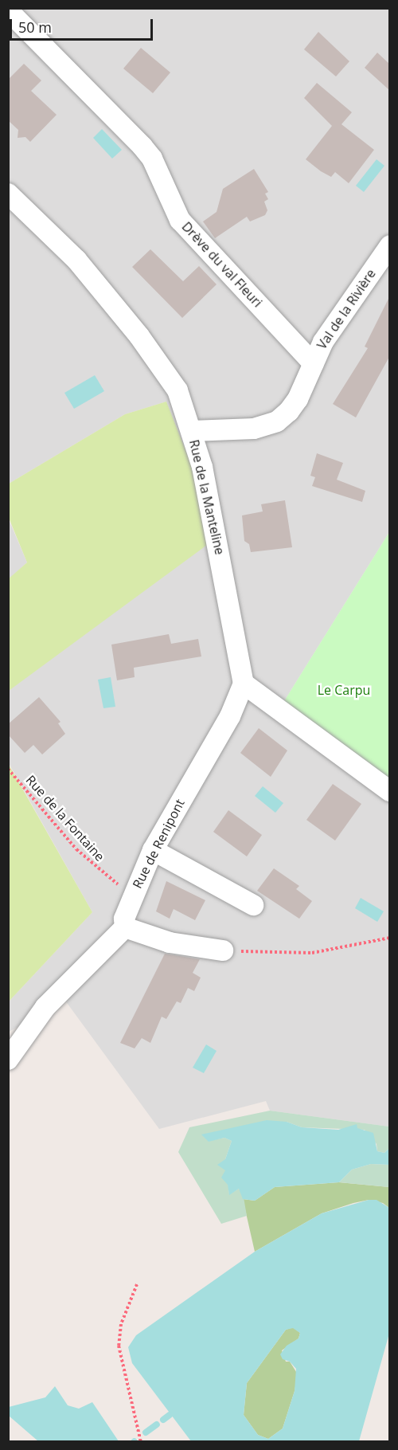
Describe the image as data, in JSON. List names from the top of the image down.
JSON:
{
  "streets": {
    "street": [
      "Drève du val Fleuri",
      "Val de la Rivière",
      "Rue de la Manteline",
      "Rue de Renipont"
    ],
    "path": ["Rue de la Fontaine"]
  },
  "crossings": [
    ["Drève du val Fleuri", "Val de la Rivière"],
    ["Val de la Rivière", "Rue de la Manteline"],
    ["Rue de la Manteline", "Rue de Renipont"],
    ["Rue de la Fontaine", "Rue de Renipont"]
  ],
  "parks": ["Le Carpu"],
  "scale_bar": "50 m"
}
